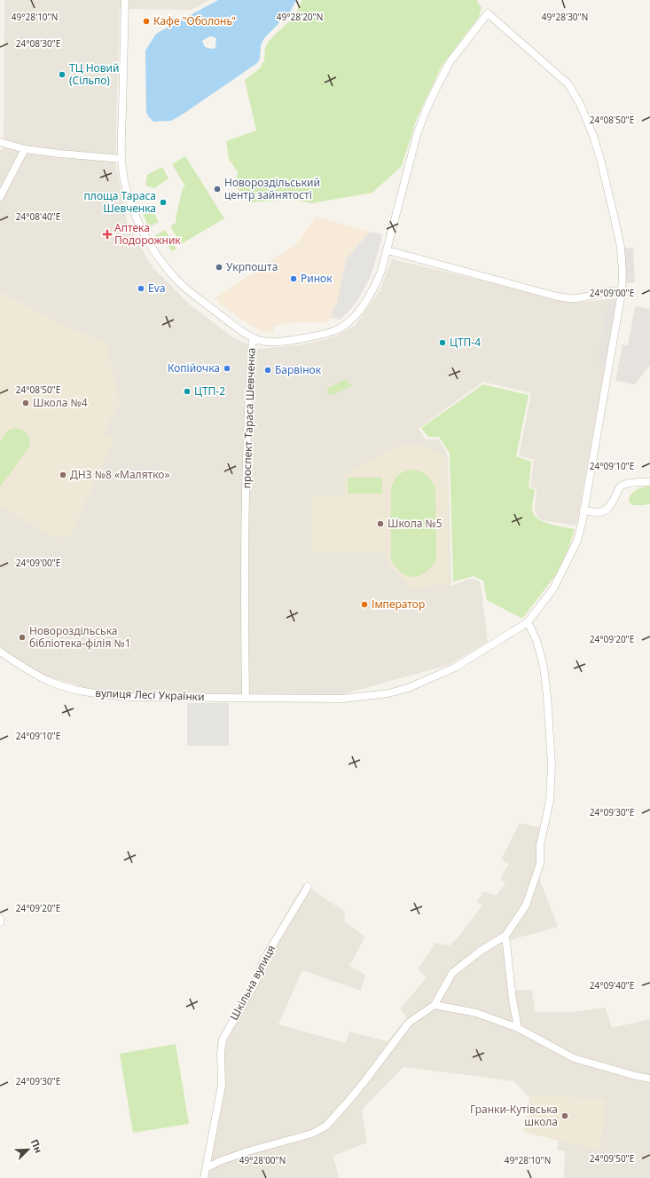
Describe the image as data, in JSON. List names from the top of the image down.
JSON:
{
  "streets": {
    "street": ["проспект Тараса Шевченка", "вулиця Лесі Українки", "Шкільна вулиця"]
  },
  "crossings": [
    ["проспект Тараса Шевченка", "вулиця Лесі Українки"]
  ],
  "places": {
    "other": [
      "Кафе \"Оболонь\"",
      "ТЦ Новий (Сільпо)",
      "Новороздільський центр зайнятості",
      "площа Тараса Шевченка",
      "Укрпошта",
      "Ринок",
      "Eva",
      "ЦТП-4",
      "Копійочка",
      "Барвінок",
      "ЦТП-2",
      "Школа №4",
      "ДНЗ №8 «Малятко»",
      "Школа №5",
      "Імператор",
      "Новороздільська бібліотека-філія №1",
      "Гранки-Кутівська школа"
    ],
    "health": ["Аптека Подорожник"]
  },
  "north": "top right",
  "coordinates": [
    "49°28'10\"N",
    "49°28'20\"N",
    "49°28'30\"N",
    "24°08'30\"E",
    "24°08'50\"E",
    "24°08'40\"E",
    "24°09'00\"E",
    "24°09'10\"E",
    "24°09'20\"E",
    "24°09'30\"E",
    "24°09'40\"E",
    "24°09'50\"E",
    "49°28'00\"N"
  ]
}
